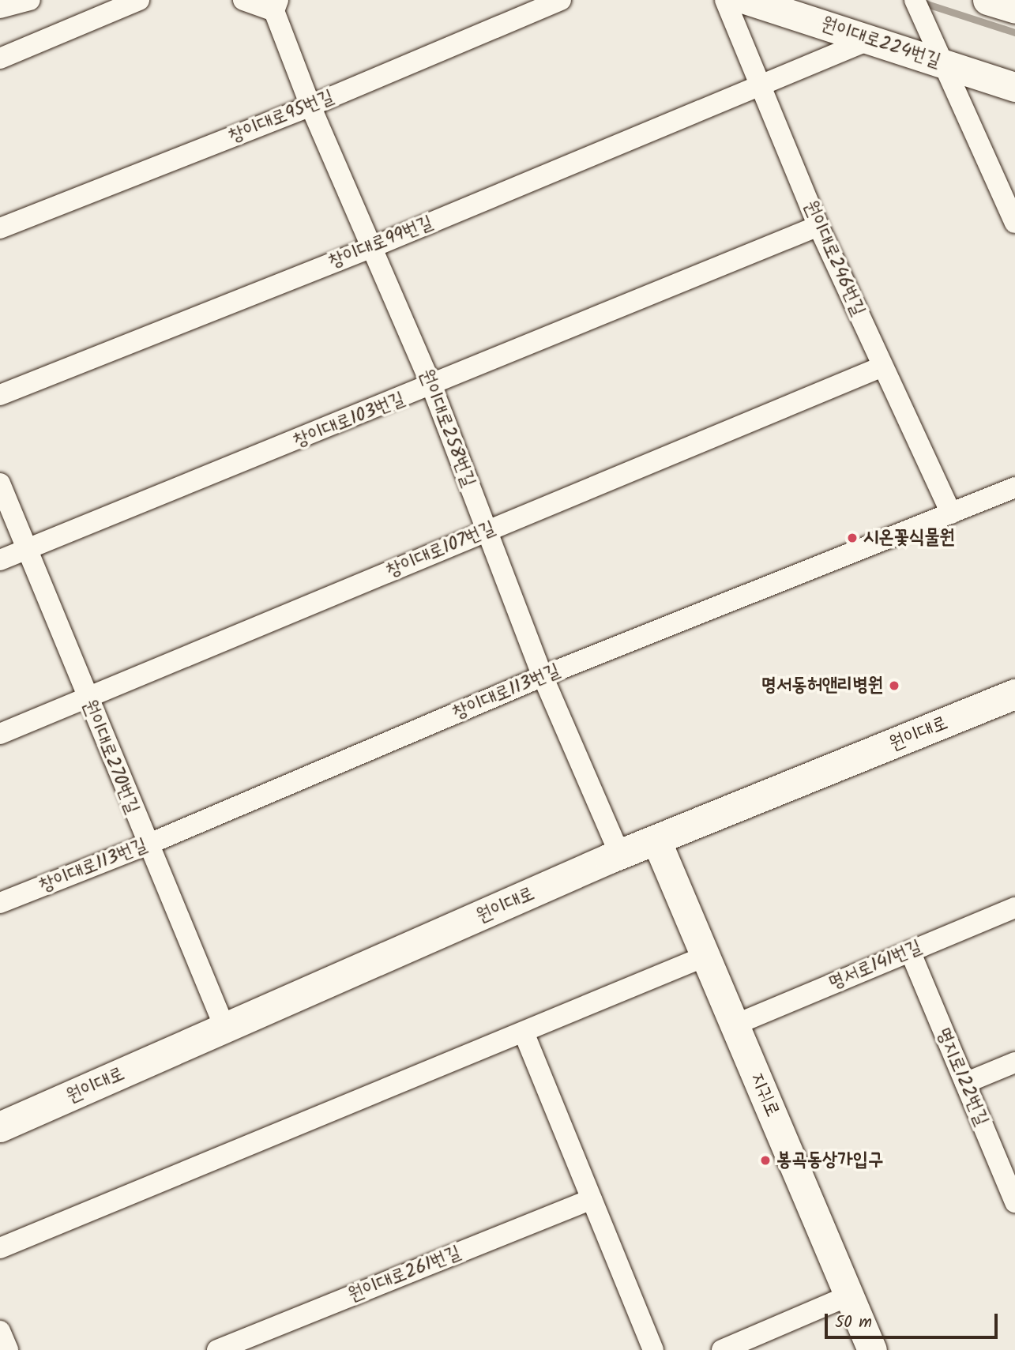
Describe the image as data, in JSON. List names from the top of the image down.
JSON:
{
  "streets": {
    "main road": ["원이대로"],
    "street": [
      "원이대로224번길",
      "창이대로95번길",
      "창이대로99번길",
      "원이대로246번길",
      "창이대로103번길",
      "원이대로258번길",
      "창이대로107번길",
      "창이대로113번길",
      "원이대로270번길",
      "명서로141번길",
      "명지로122번길",
      "지귀로",
      "원이대로261번길"
    ]
  },
  "crossings": [
    ["원이대로224번길", "창이대로99번길"],
    ["창이대로95번길", "원이대로258번길"],
    ["창이대로99번길", "원이대로246번길"],
    ["창이대로99번길", "원이대로258번길"],
    ["원이대로246번길", "창이대로103번길"],
    ["원이대로246번길", "창이대로107번길"],
    ["원이대로246번길", "창이대로113번길"],
    ["창이대로103번길", "원이대로258번길"],
    ["창이대로103번길", "원이대로270번길"],
    ["원이대로258번길", "창이대로107번길"],
    ["원이대로258번길", "창이대로113번길"],
    ["원이대로258번길", "원이대로"],
    ["창이대로107번길", "원이대로270번길"],
    ["창이대로113번길", "원이대로270번길"],
    ["원이대로", "원이대로270번길"],
    ["원이대로", "지귀로"],
    ["명서로141번길", "명지로122번길"],
    ["명서로141번길", "지귀로"]
  ],
  "places": ["시온꽃식물원", "명서동허앤리병원", "봉곡동상가입구"],
  "scale_bar": "50 m"
}
